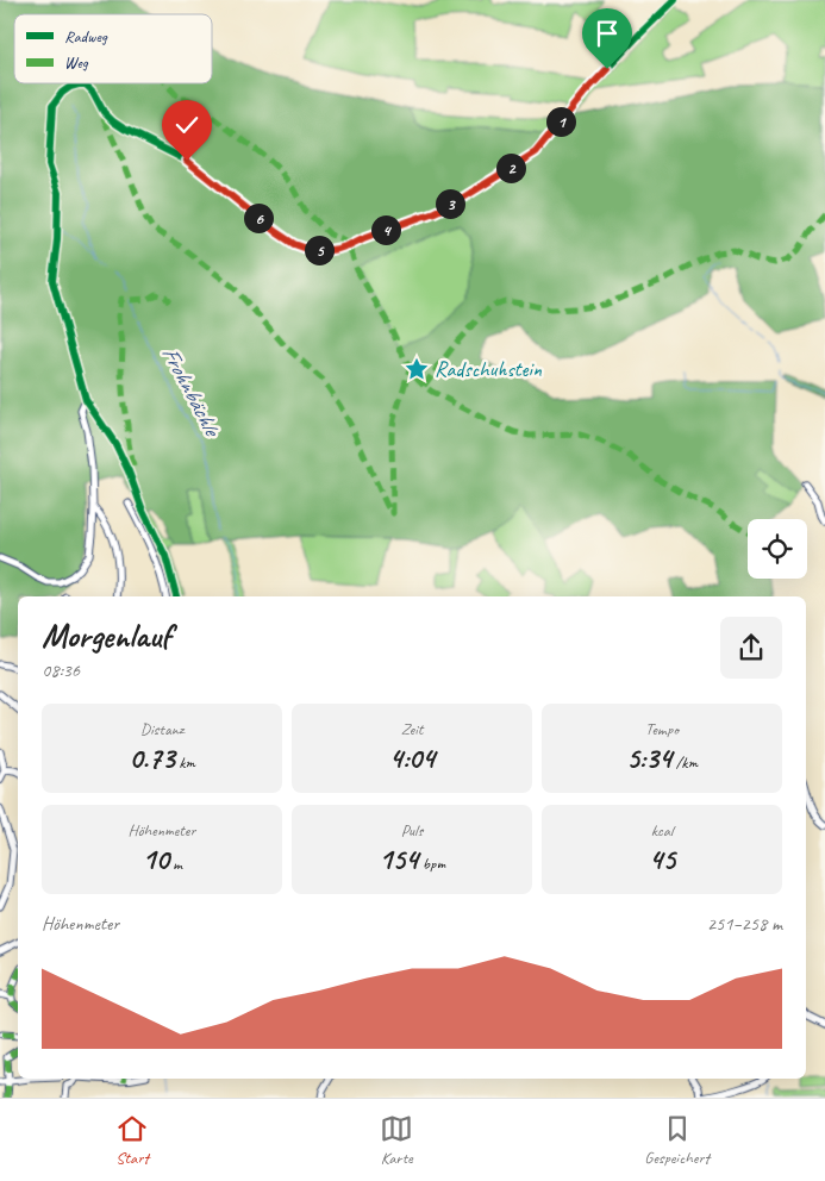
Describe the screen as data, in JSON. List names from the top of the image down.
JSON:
{
  "water": ["Frohnbächle"],
  "places": {
    "place": ["Radschuhstein"]
  },
  "legend": ["Radweg", "Weg"],
  "page": {
    "pins": [
      "1",
      "2",
      "3",
      "6",
      "4",
      "5"
    ],
    "heading": ["Morgenlauf", "08:36"],
    "stats": [
      ["Distanz", "0.73 km"],
      ["Zeit", "4:04"],
      ["Tempo", "5:34 /km"],
      ["Höhenmeter", "10 m"],
      ["Puls", "154 bpm"],
      ["kcal", "45"]
    ],
    "chart": ["Höhenmeter", "251–258 m"],
    "tabs": ["Start", "Karte", "Gespeichert"]
  }
}
